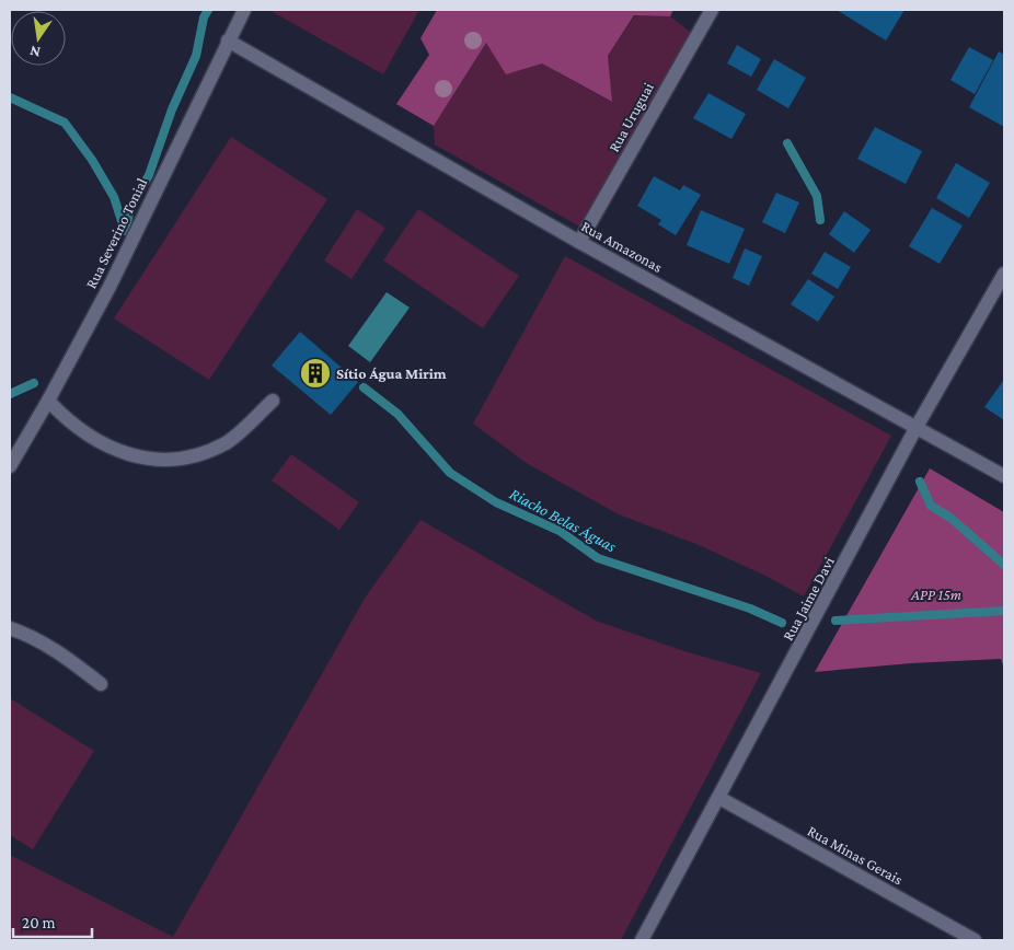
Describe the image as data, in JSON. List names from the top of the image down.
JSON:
{
  "streets": {
    "street": [
      "Rua Uruguai",
      "Rua Severino Tonial",
      "Rua Amazonas",
      "Rua Jaime Davi",
      "Rua Minas Gerais"
    ]
  },
  "crossings": [
    ["Rua Uruguai", "Rua Amazonas"],
    ["Rua Severino Tonial", "Rua Amazonas"],
    ["Rua Amazonas", "Rua Jaime Davi"],
    ["Rua Jaime Davi", "Rua Minas Gerais"]
  ],
  "water": ["Riacho Belas Águas"],
  "parks": ["APP 15m"],
  "places": {
    "building": ["Sítio Água Mirim"]
  },
  "scale_bar": "20 m",
  "north": "bottom"
}
